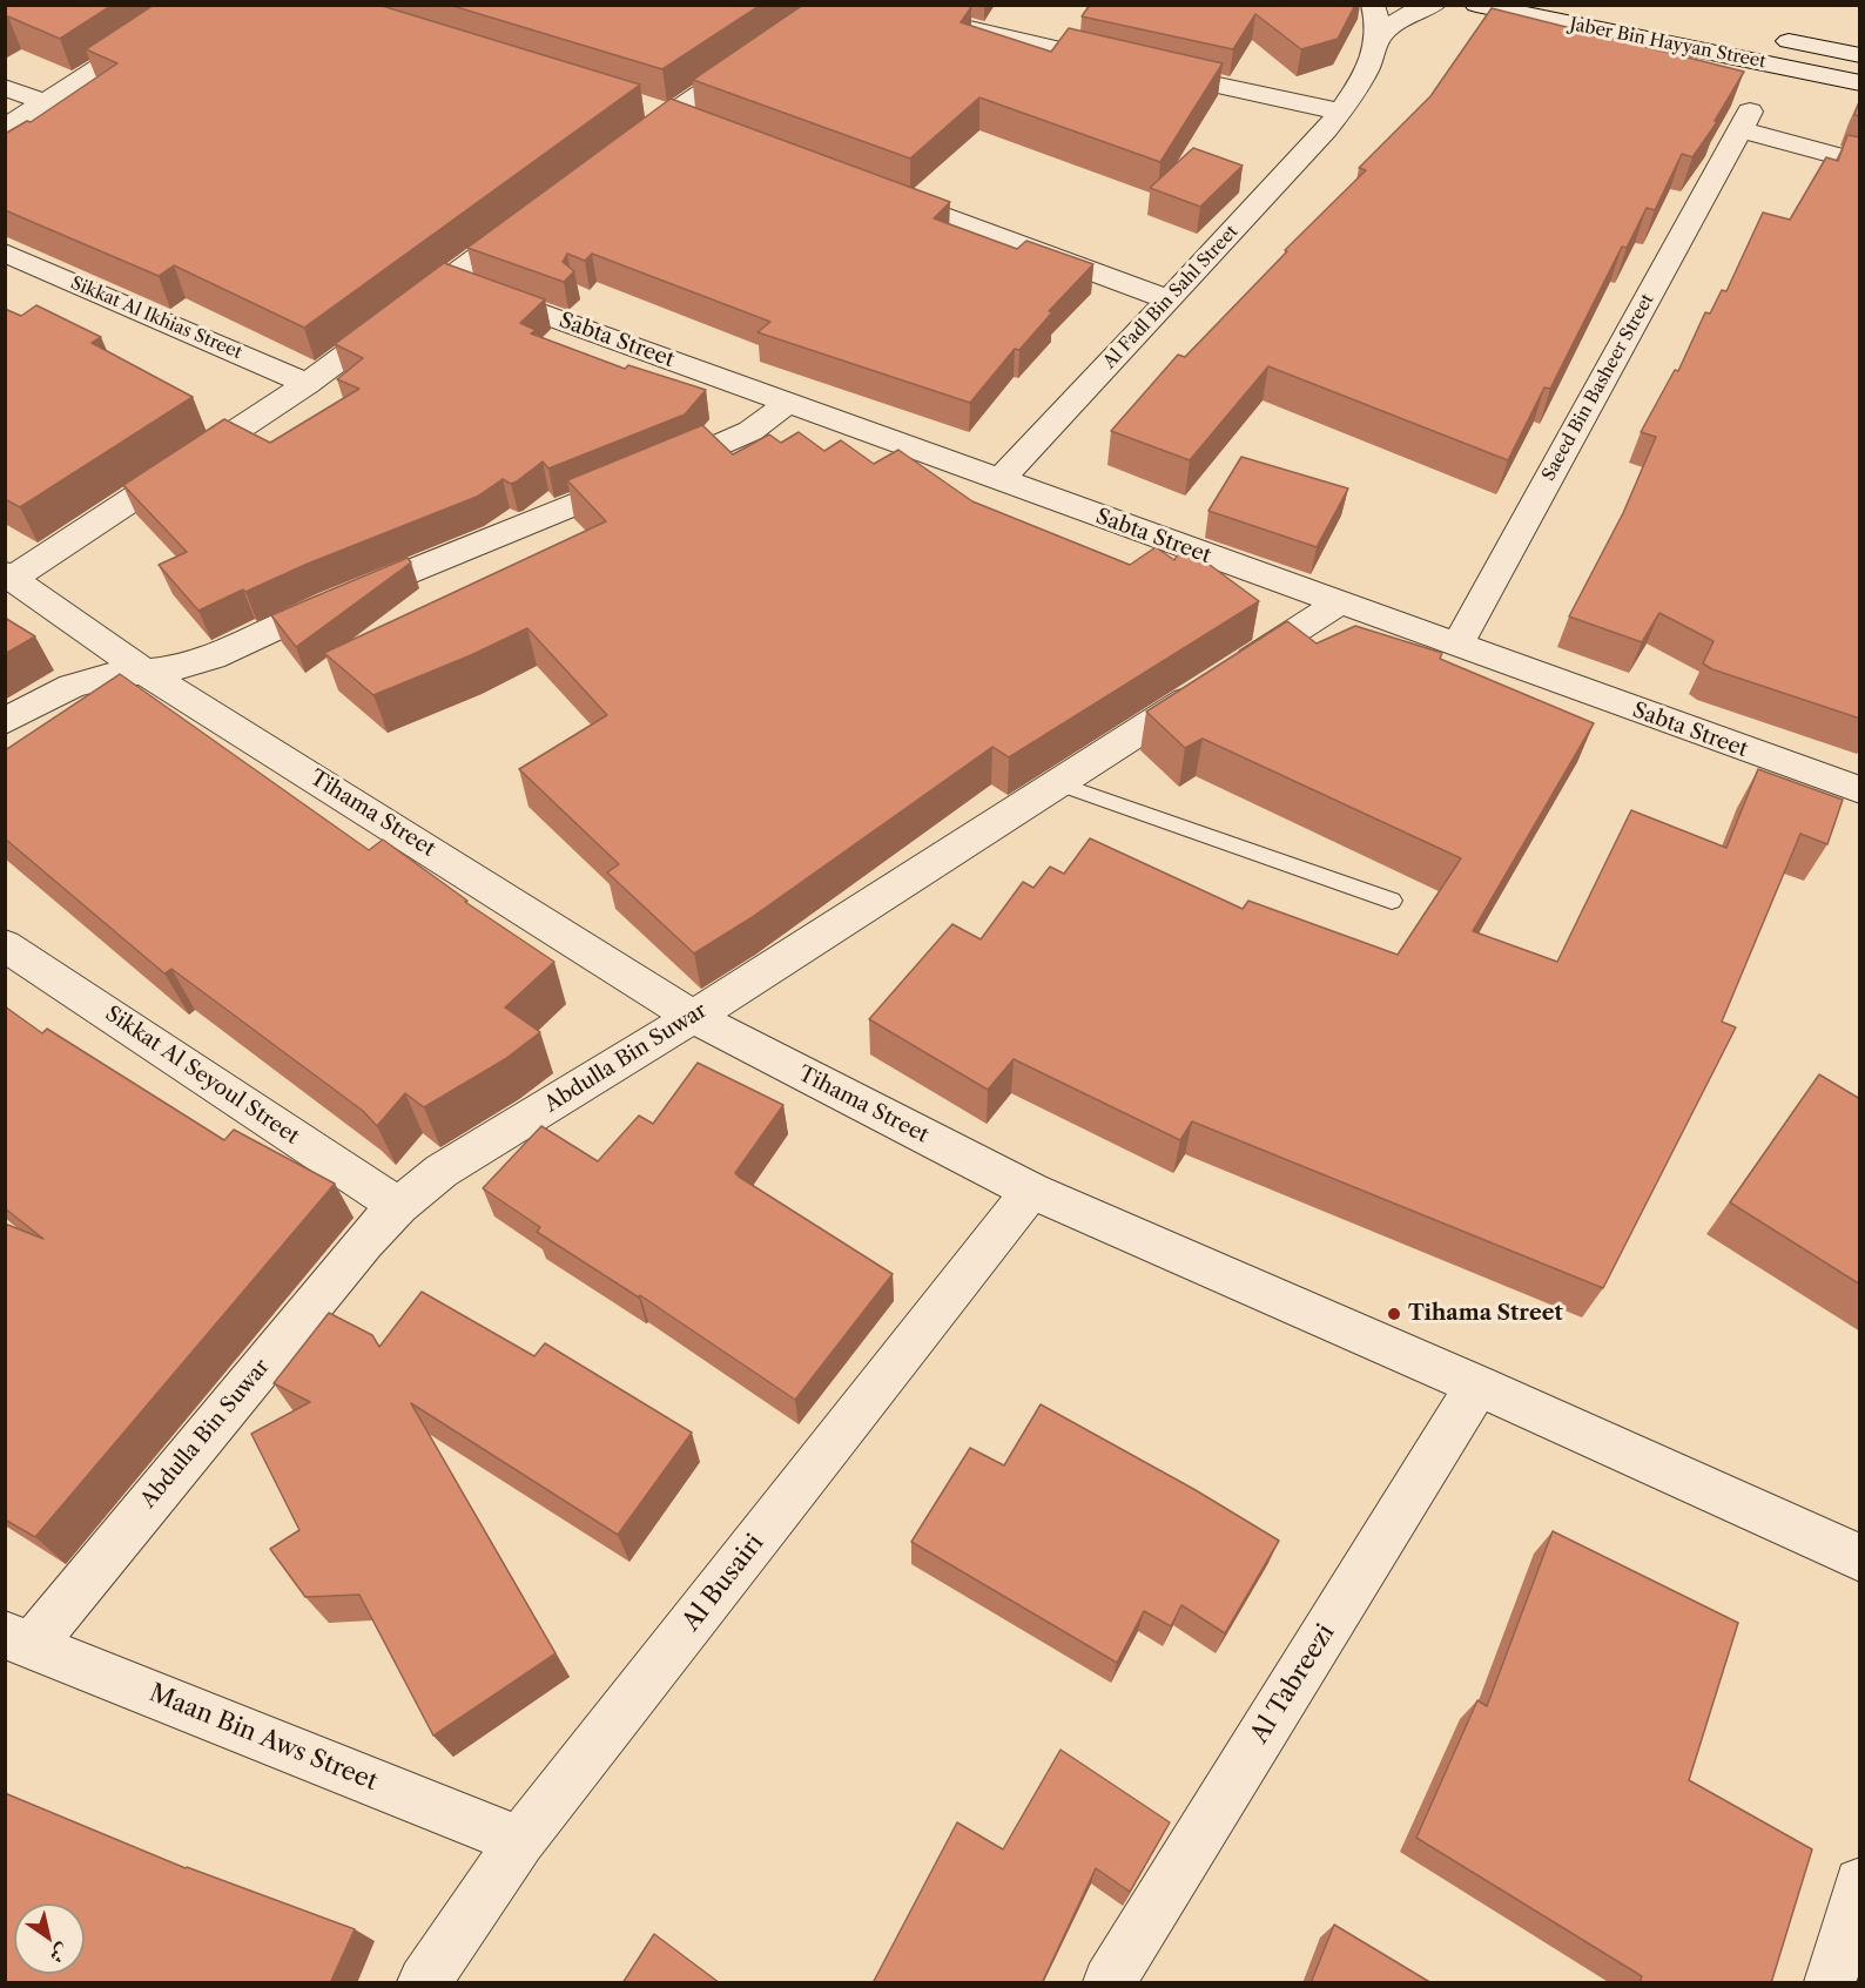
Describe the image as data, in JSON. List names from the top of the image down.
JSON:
{
  "streets": {
    "street": [
      "Jaber Bin Hayyan Street",
      "Al Fadl Bin Sahl Street",
      "Sikkat Al Ikhias Street",
      "Sabta Street",
      "Saeed Bin Basheer Street",
      "Tihama Street",
      "Abdulla Bin Suwar",
      "Sikkat Al Seyoul Street",
      "Al Busairi",
      "Al Tabreezi",
      "Maan Bin Aws Street"
    ]
  },
  "crossings": [
    ["Al Fadl Bin Sahl Street", "Sabta Street"],
    ["Sabta Street", "Saeed Bin Basheer Street"],
    ["Sabta Street", "Abdulla Bin Suwar"],
    ["Tihama Street", "Abdulla Bin Suwar"],
    ["Tihama Street", "Al Busairi"],
    ["Tihama Street", "Al Tabreezi"],
    ["Abdulla Bin Suwar", "Sikkat Al Seyoul Street"],
    ["Abdulla Bin Suwar", "Maan Bin Aws Street"],
    ["Al Busairi", "Maan Bin Aws Street"]
  ],
  "places": ["Tihama Street"],
  "north": "bottom right"
}
